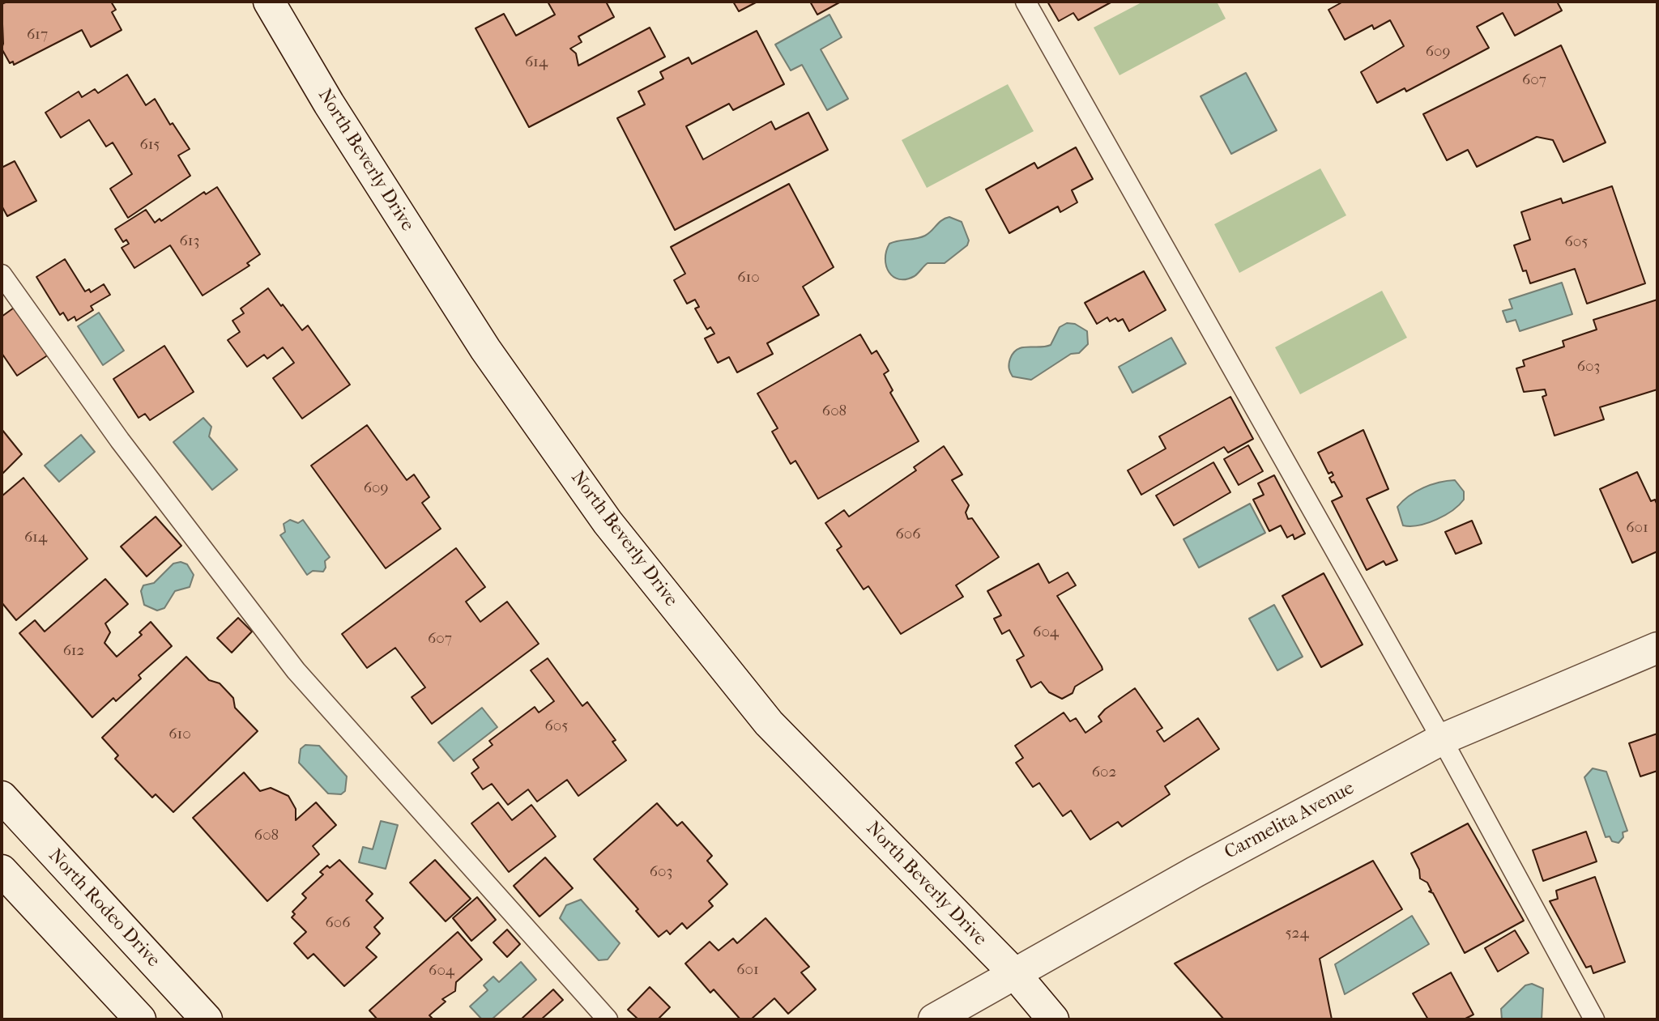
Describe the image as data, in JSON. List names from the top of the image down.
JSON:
{
  "streets": {
    "street": ["North Beverly Drive", "Carmelita Avenue", "North Rodeo Drive"]
  },
  "crossings": [
    ["North Beverly Drive", "Carmelita Avenue"]
  ],
  "house_numbers": [
    "617",
    "609",
    "614",
    "607",
    "615",
    "613",
    "605",
    "610",
    "603",
    "608",
    "609",
    "601",
    "606",
    "614",
    "604",
    "607",
    "612",
    "605",
    "610",
    "602",
    "608",
    "603",
    "606",
    "524",
    "601",
    "604"
  ]
}
